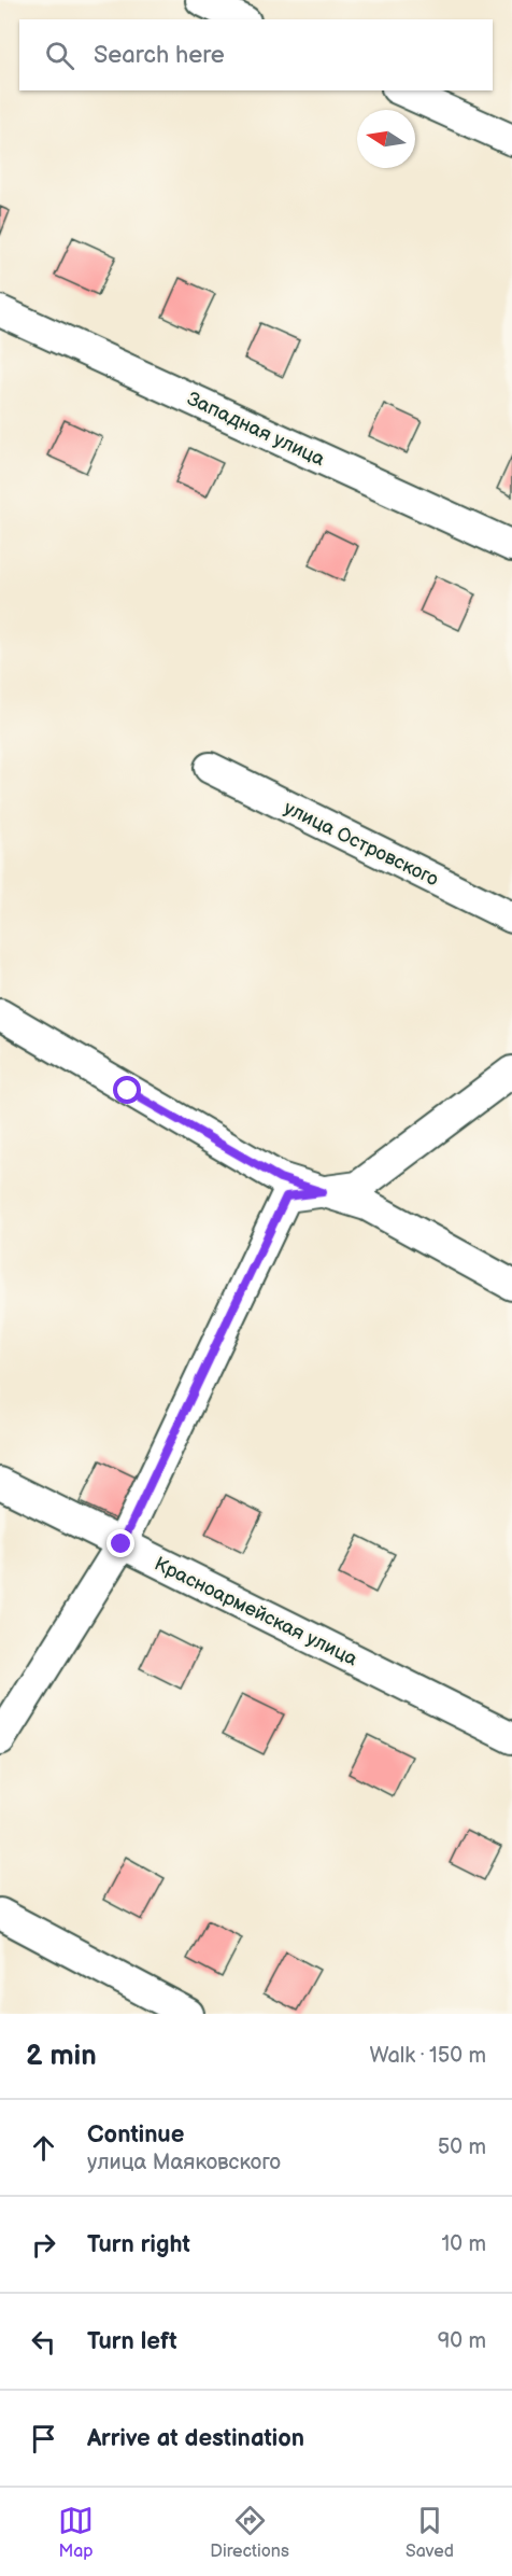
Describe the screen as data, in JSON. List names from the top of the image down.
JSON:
{
  "streets": {
    "street": ["Западная улица", "улица Островского", "Красноармейская улица"]
  },
  "north": "left",
  "page": {
    "search": "Search here",
    "heading": ["2 min", "Walk · 150 m"],
    "list": [
      ["Continue", "улица Маяковского", "50 m"],
      ["Turn right", "10 m"],
      ["Turn left", "90 m"],
      "Arrive at destination"
    ],
    "nav": ["Map", "Directions", "Saved"]
  }
}
